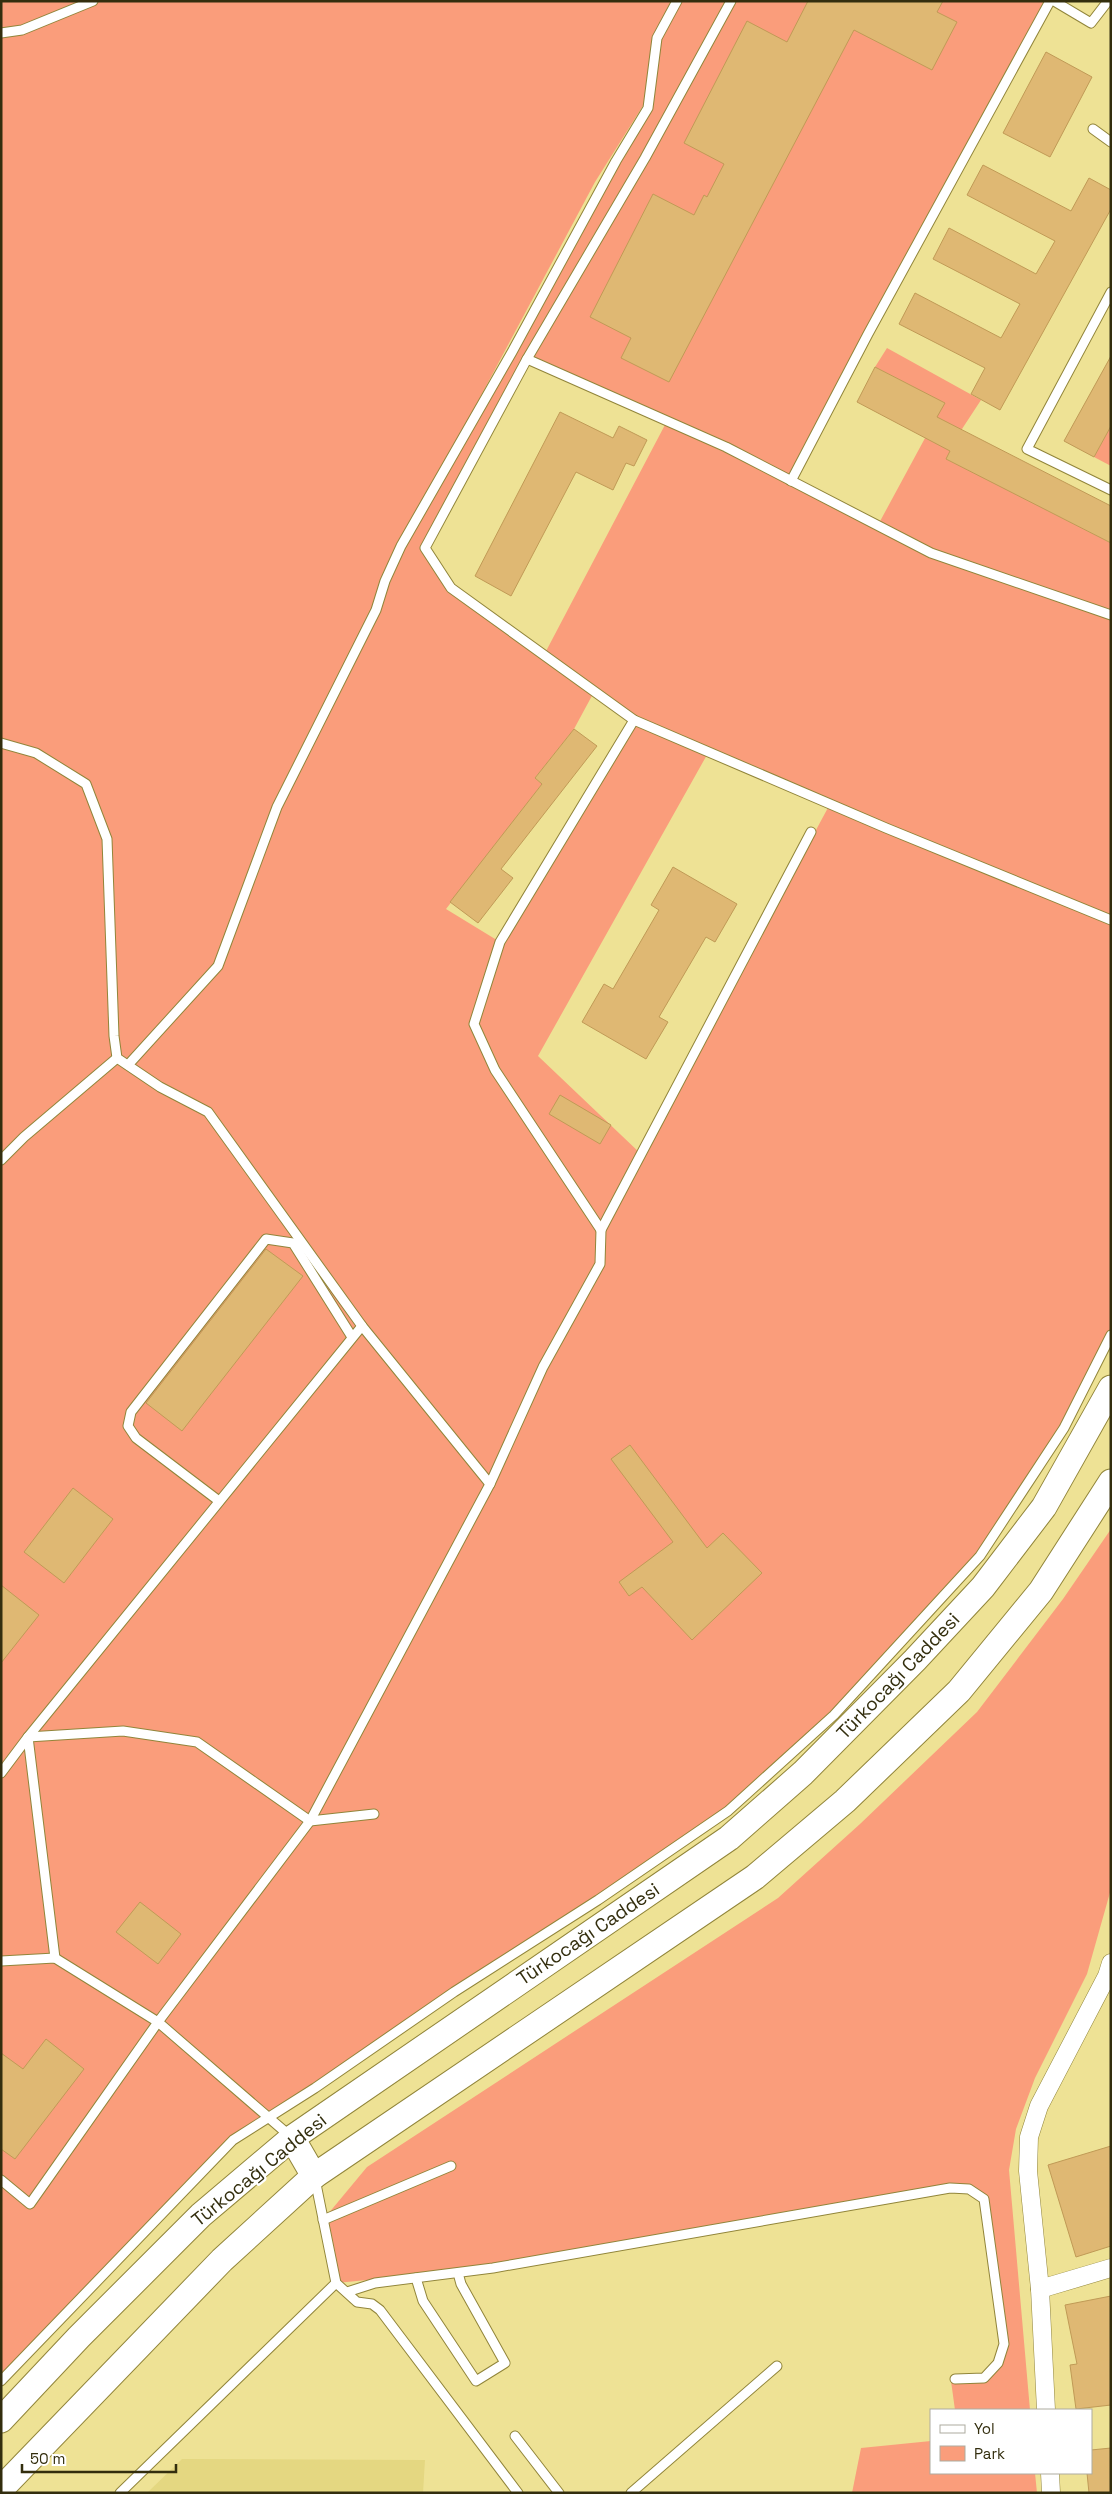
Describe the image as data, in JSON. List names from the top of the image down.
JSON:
{
  "streets": {
    "main road": ["Türkocağı Caddesi"]
  },
  "legend": ["Yol", "Park"],
  "scale_bar": "50 m"
}
